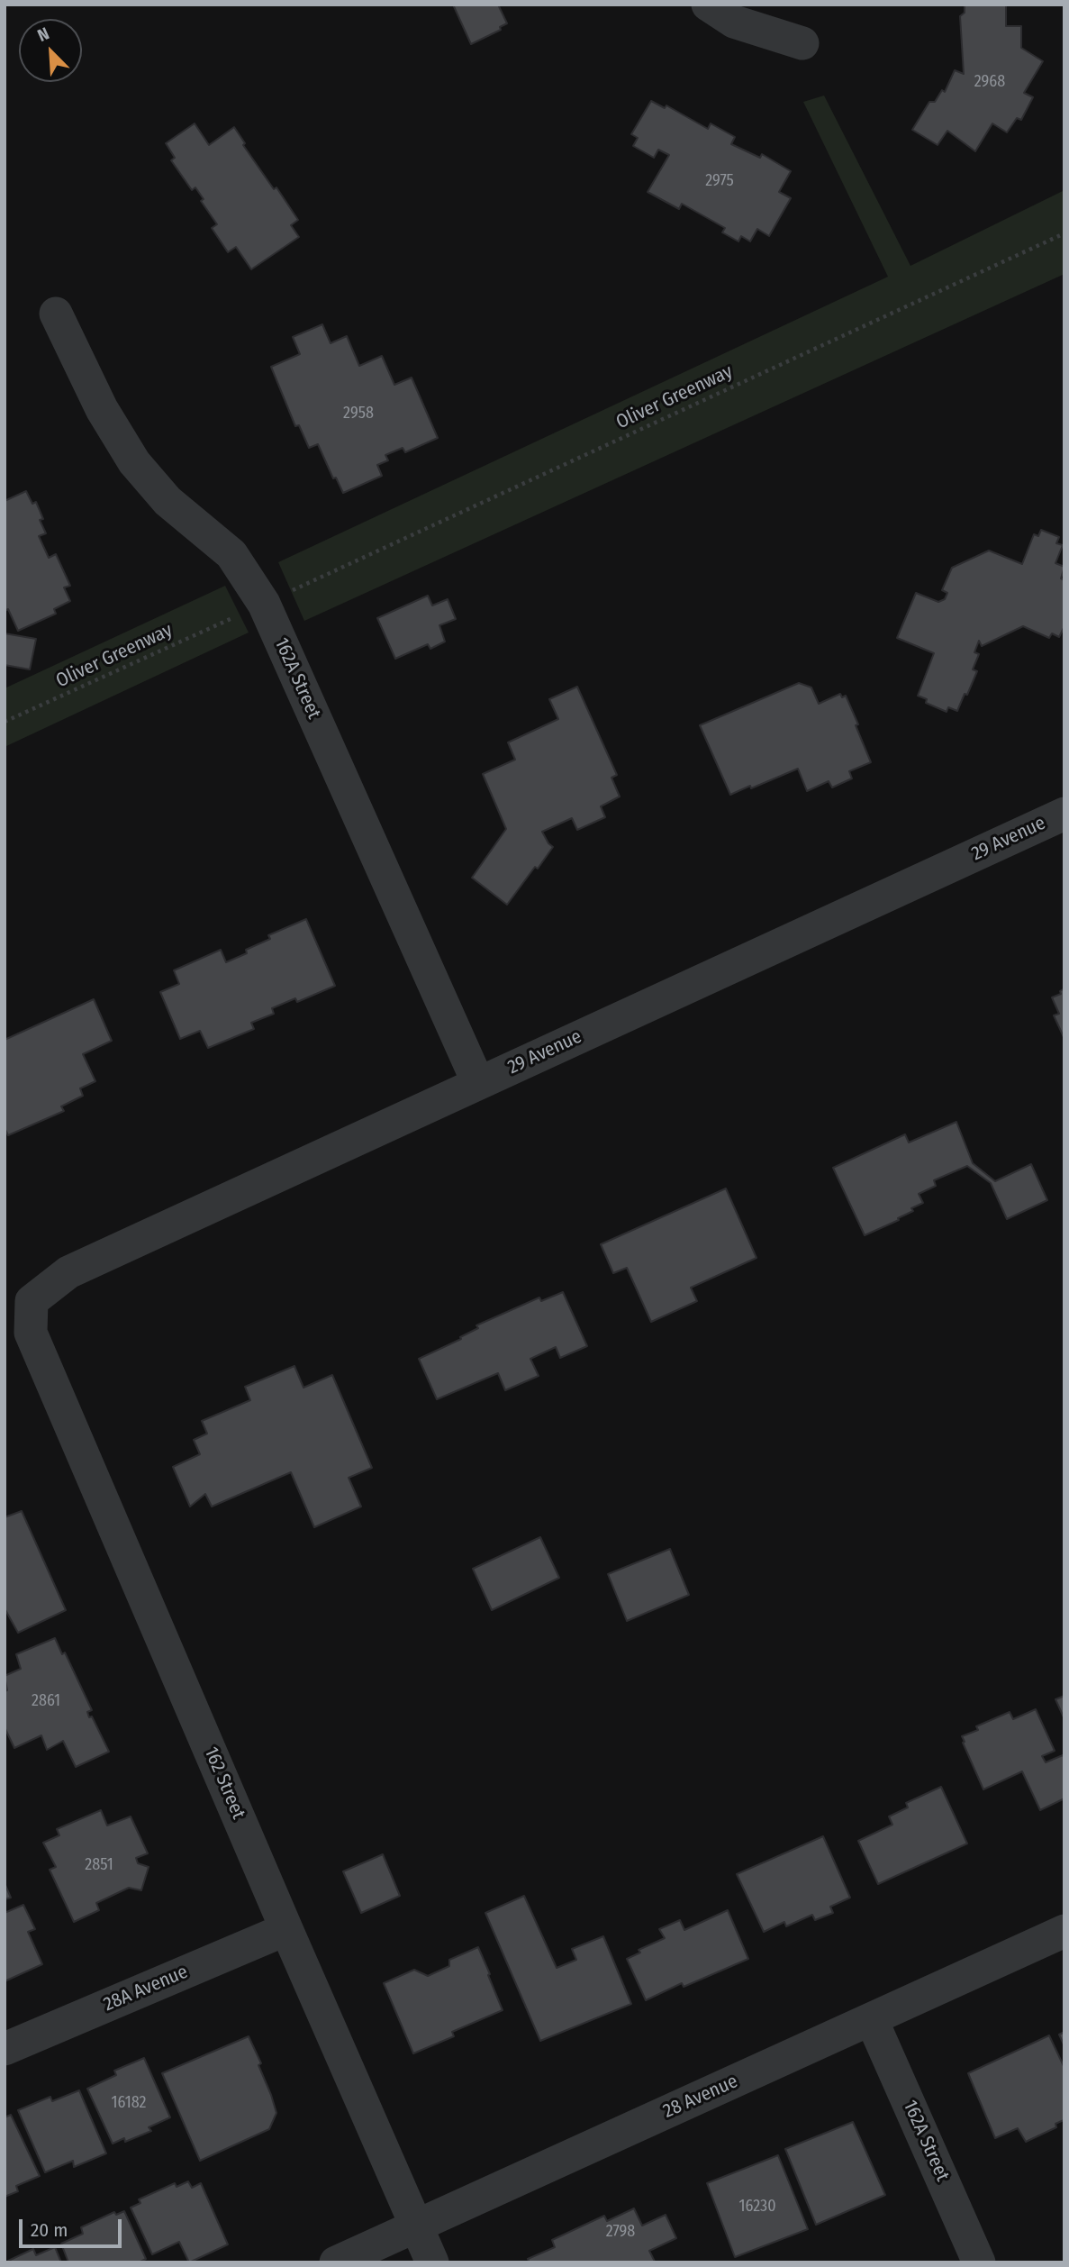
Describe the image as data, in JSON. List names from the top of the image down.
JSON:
{
  "streets": {
    "street": [
      "162A Street",
      "29 Avenue",
      "162 Street",
      "28A Avenue",
      "28 Avenue"
    ],
    "path": ["Oliver Greenway"]
  },
  "crossings": [
    ["162A Street", "29 Avenue"],
    ["162A Street", "28 Avenue"],
    ["29 Avenue", "162 Street"],
    ["162 Street", "28A Avenue"],
    ["162 Street", "28 Avenue"]
  ],
  "house_numbers": [
    "2968",
    "2975",
    "2958",
    "2861",
    "2851",
    "16182",
    "16230",
    "2798"
  ],
  "scale_bar": "20 m",
  "north": "top left"
}
